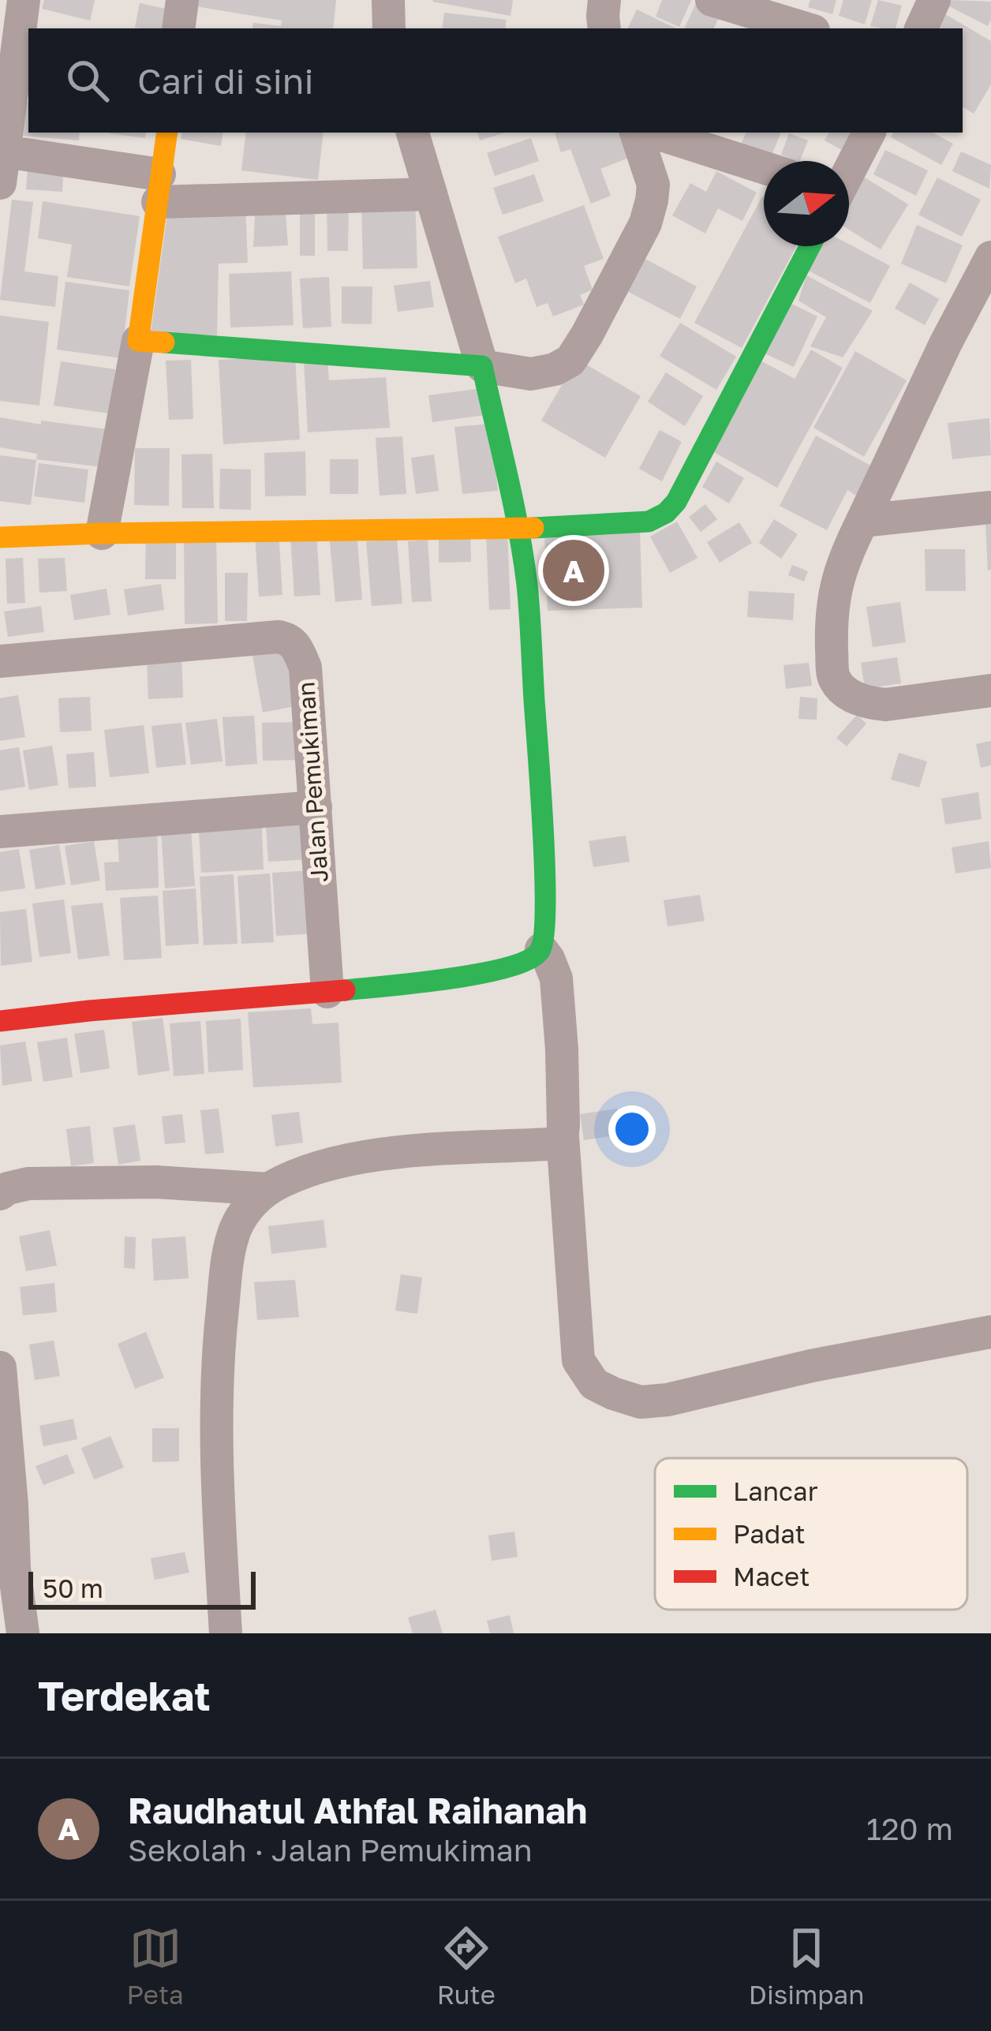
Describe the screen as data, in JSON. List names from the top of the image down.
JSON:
{
  "streets": {
    "street": ["Jalan Pemukiman"]
  },
  "legend": ["Lancar", "Padat", "Macet"],
  "scale_bar": "50 m",
  "north": "right",
  "page": {
    "search": "Cari di sini",
    "pins": "A",
    "scale": "50 m",
    "heading": "Terdekat",
    "list": [
      {
        "mark": "A",
        "name": "Raudhatul Athfal Raihanah",
        "note": "Sekolah · Jalan Pemukiman",
        "value": "120 m"
      }
    ],
    "nav": ["Peta", "Rute", "Disimpan"]
  }
}
